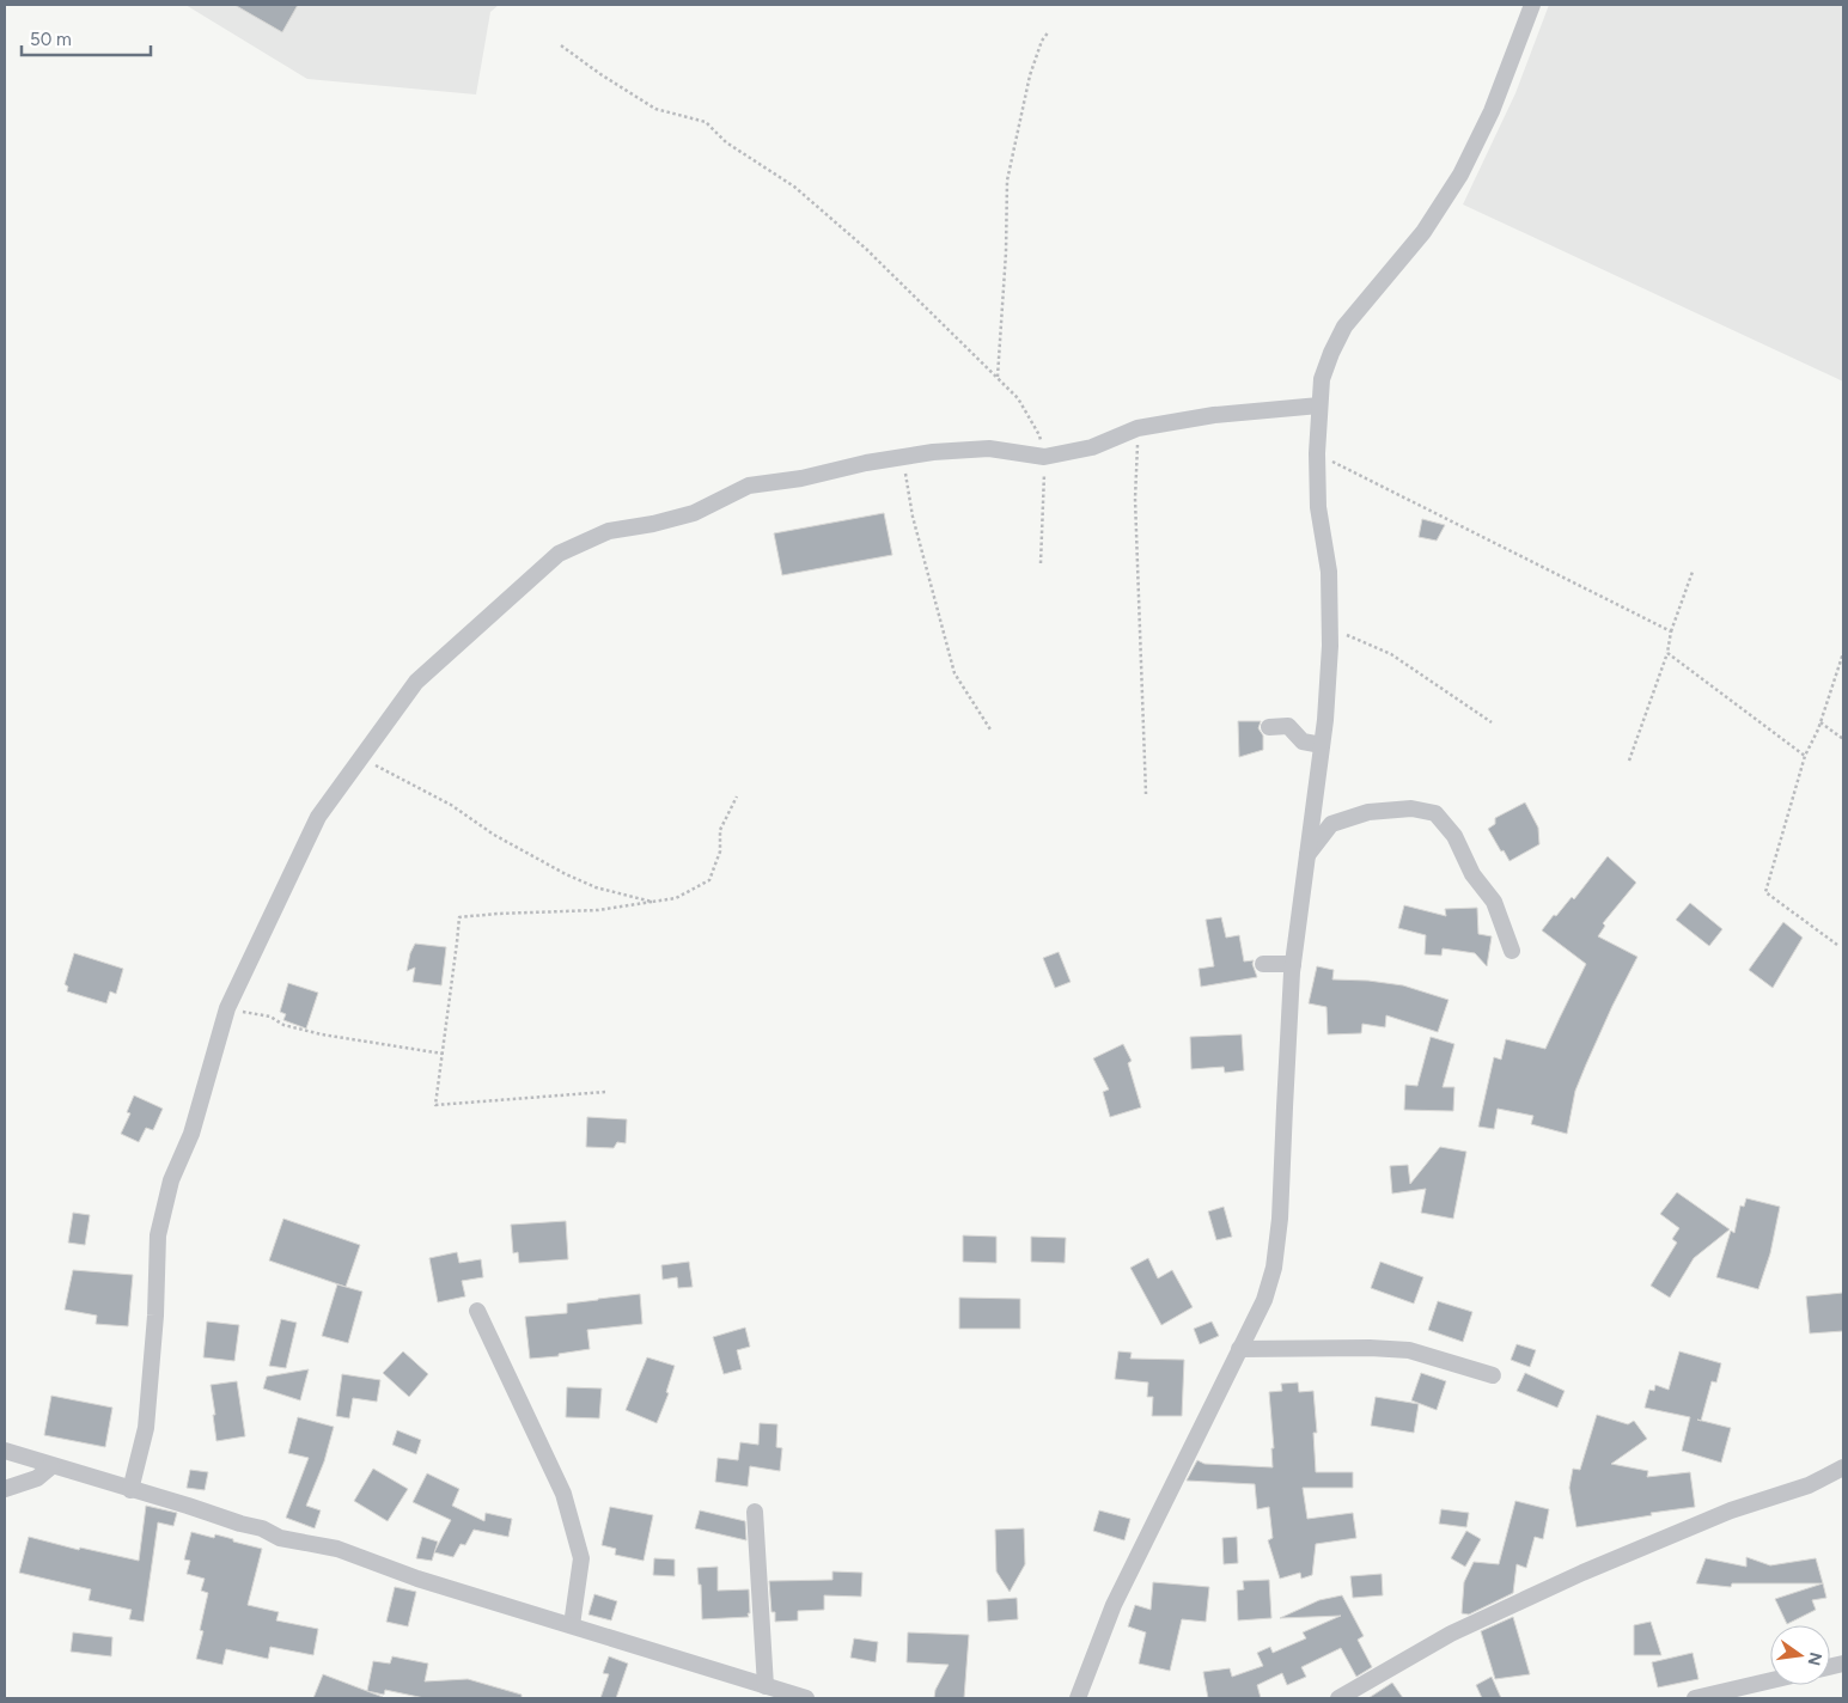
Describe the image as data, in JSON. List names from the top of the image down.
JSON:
{
  "scale_bar": "50 m",
  "north": "right"
}
